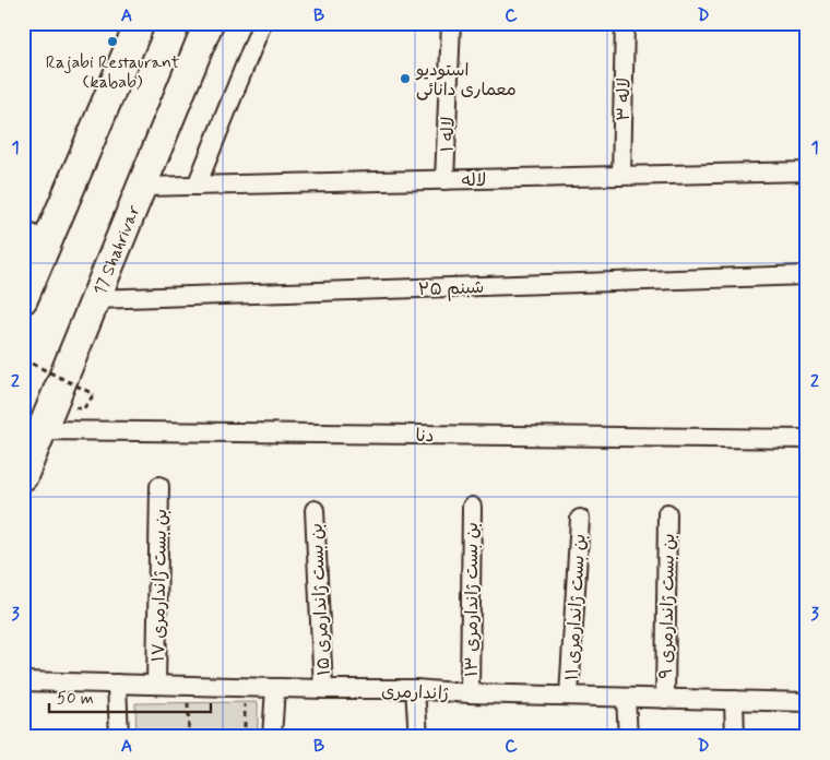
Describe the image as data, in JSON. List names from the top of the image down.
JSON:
{
  "streets": {
    "main road": ["17 Shahrivar"],
    "street": [
      "لاله ۳",
      "لاله ۱",
      "لاله",
      "شبنم ۲۵",
      "دنا",
      "بن بست ژاندارمری ۱۷",
      "بن بست ژاندارمری ۱۵",
      "بن بست ژاندارمری ۱۳",
      "بن بست ژاندارمری ۹",
      "بن بست ژاندارمری ۱۱",
      "ژاندارمری"
    ]
  },
  "crossings": [
    ["لاله ۳", "لاله"],
    ["لاله ۱", "لاله"],
    ["لاله", "17 Shahrivar"],
    ["17 Shahrivar", "شبنم ۲۵"],
    ["17 Shahrivar", "دنا"],
    ["بن بست ژاندارمری ۱۷", "ژاندارمری"],
    ["بن بست ژاندارمری ۱۵", "ژاندارمری"],
    ["بن بست ژاندارمری ۱۳", "ژاندارمری"],
    ["بن بست ژاندارمری ۹", "ژاندارمری"],
    ["بن بست ژاندارمری ۱۱", "ژاندارمری"]
  ],
  "places": ["Rajabi Restaurant (kabab)", "استودیو معماری دانائی"],
  "scale_bar": "50 m",
  "grid": {
    "columns": [
      "A",
      "B",
      "C",
      "D"
    ],
    "rows": ["1", "2", "3"]
  }
}
